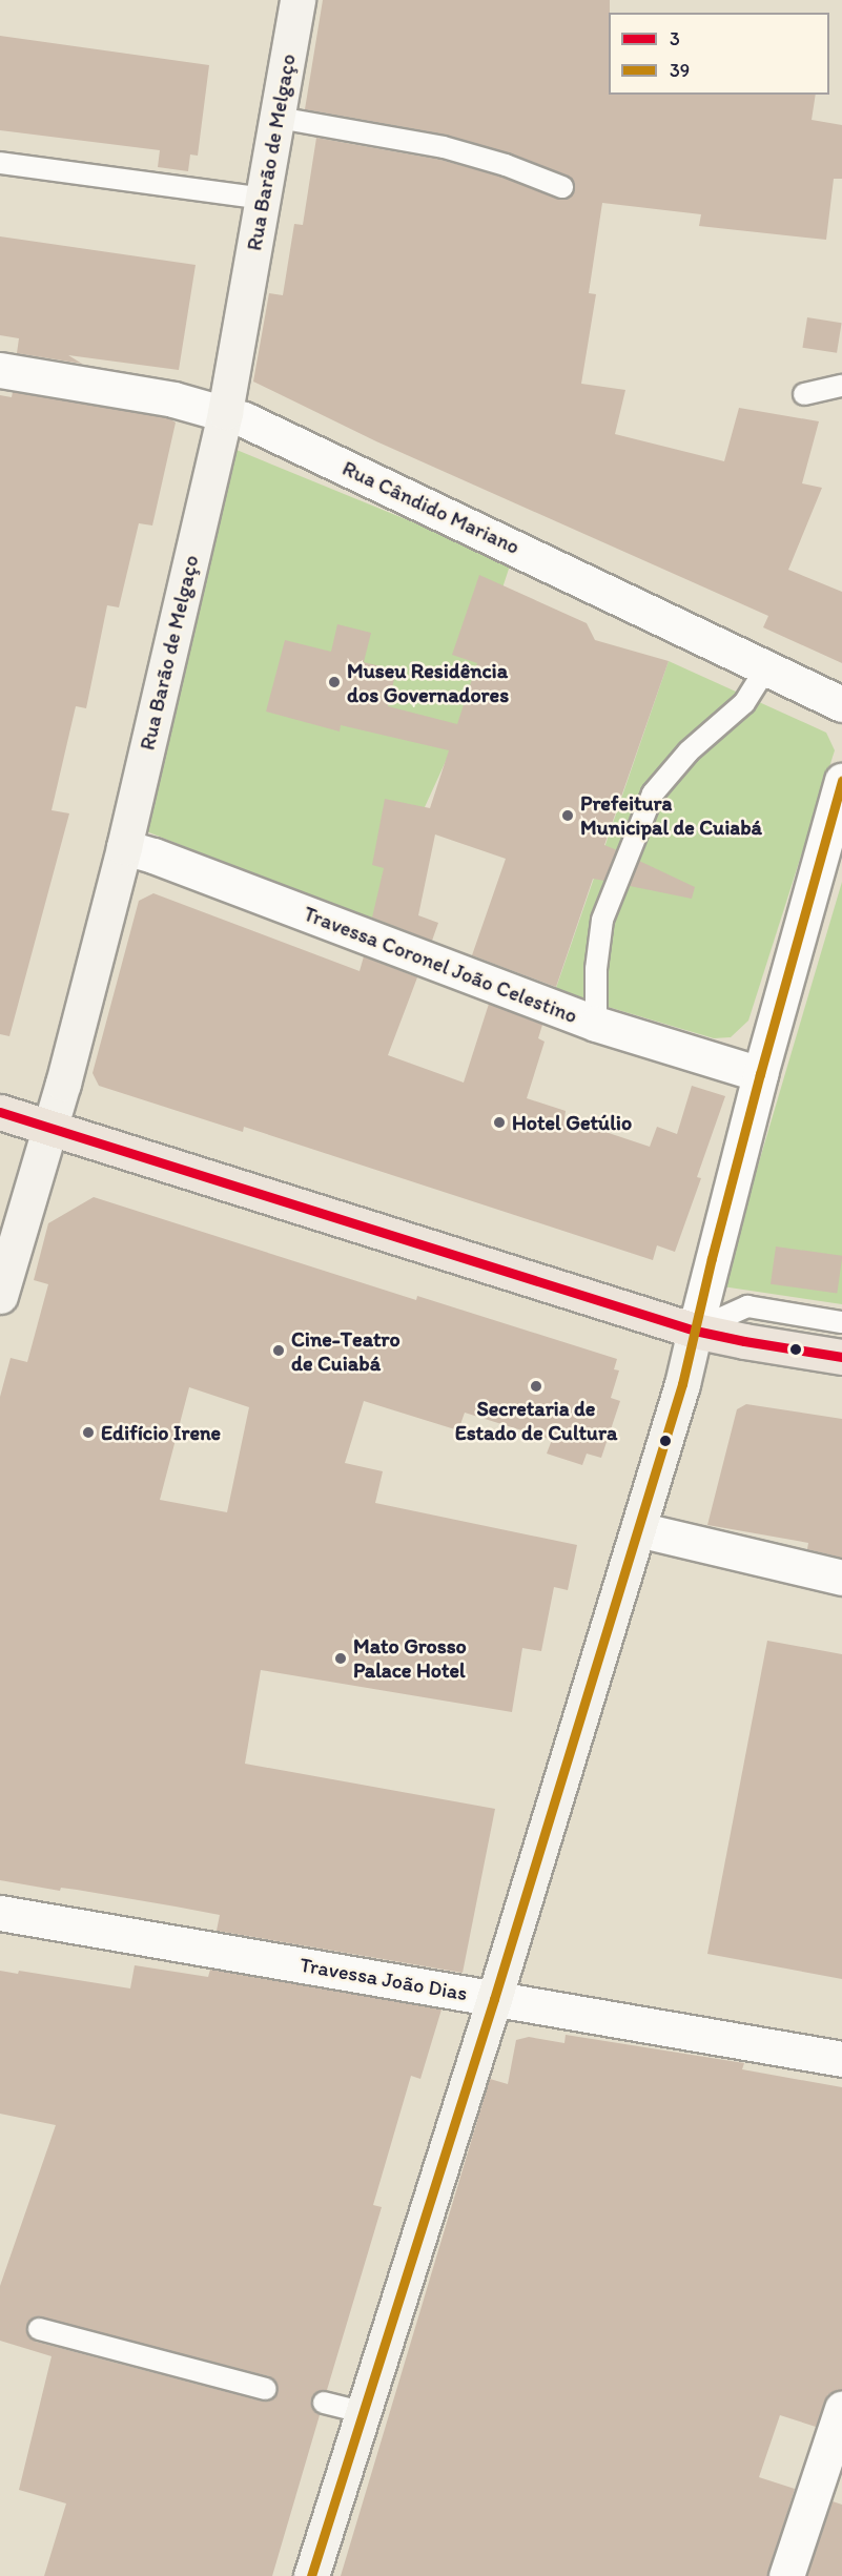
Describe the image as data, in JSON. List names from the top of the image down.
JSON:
{
  "streets": {
    "street": [
      "Rua Barão de Melgaço",
      "Rua Cândido Mariano",
      "Travessa Coronel João Celestino",
      "Travessa João Dias"
    ]
  },
  "crossings": [
    ["Rua Barão de Melgaço", "Rua Cândido Mariano"],
    ["Rua Barão de Melgaço", "Travessa Coronel João Celestino"]
  ],
  "places": [
    "Museu Residência dos Governadores",
    "Prefeitura Municipal de Cuiabá",
    "Hotel Getúlio",
    "Cine-Teatro de Cuiabá",
    "Secretaria de Estado de Cultura",
    "Edifício Irene",
    "Mato Grosso Palace Hotel"
  ],
  "lines": ["transit line 39", "transit line 3"],
  "legend": ["3", "39"]
}
